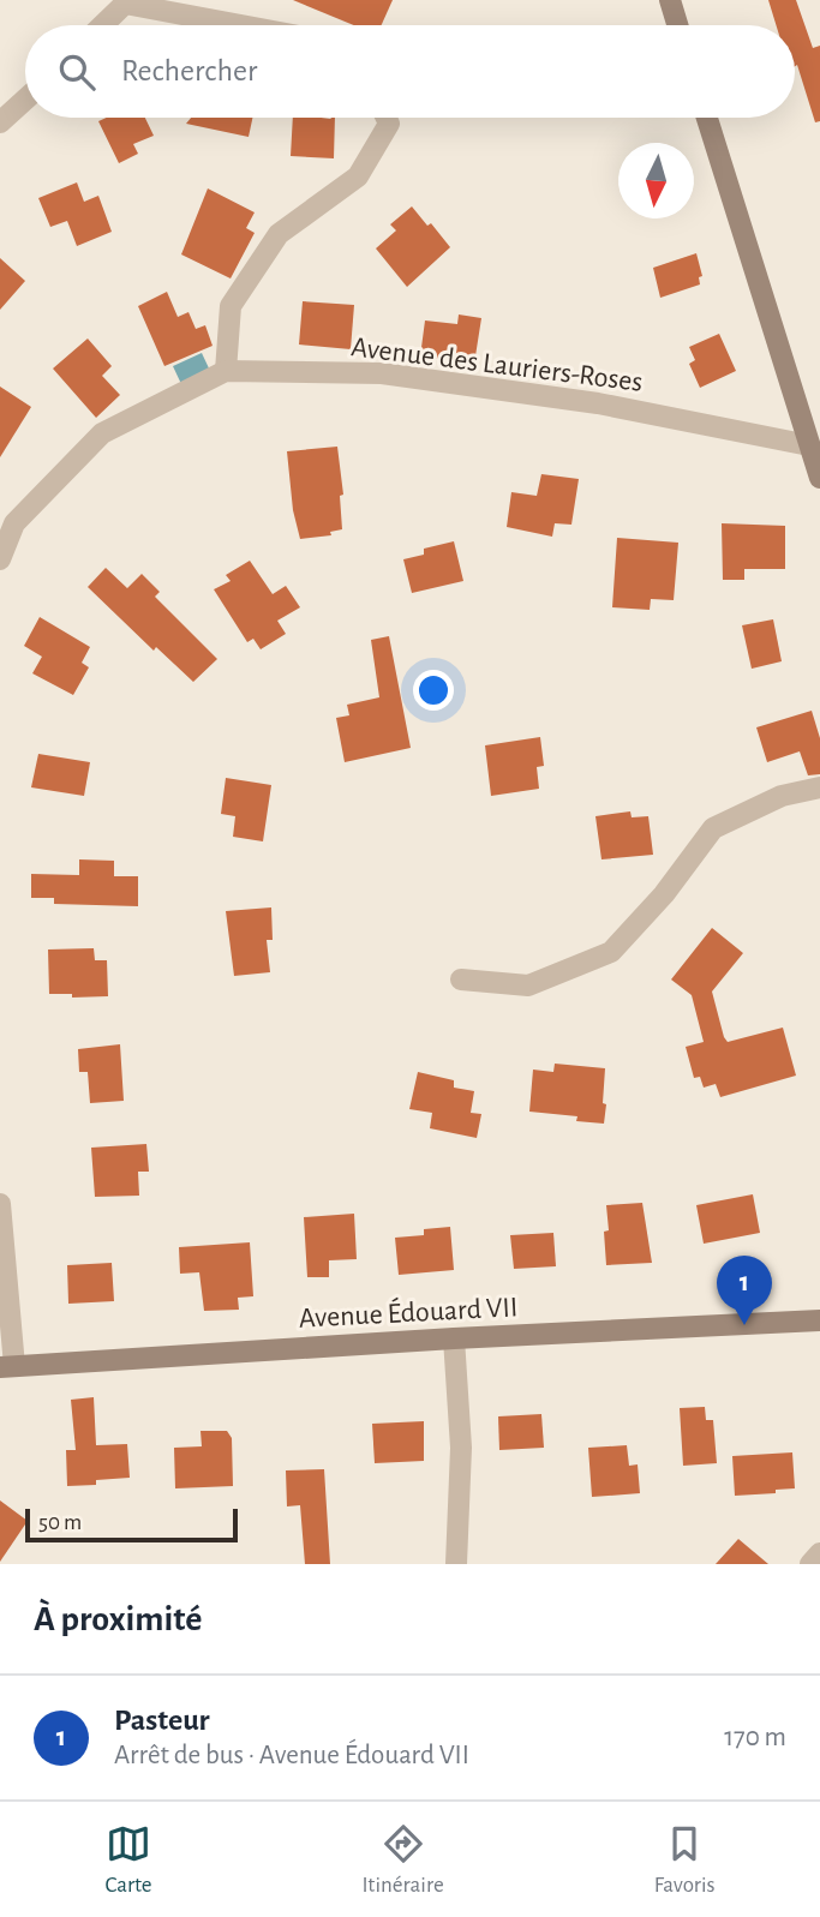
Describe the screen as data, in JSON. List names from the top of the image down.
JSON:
{
  "streets": {
    "street": ["Avenue des Lauriers-Roses", "Avenue Édouard VII"]
  },
  "scale_bar": "50 m",
  "north": "bottom",
  "page": {
    "search": "Rechercher",
    "pins": "1",
    "scale": "50 m",
    "heading": "À proximité",
    "list": [
      {
        "mark": "1",
        "name": "Pasteur",
        "note": "Arrêt de bus · Avenue Édouard VII",
        "value": "170 m"
      }
    ],
    "nav": ["Carte", "Itinéraire", "Favoris"]
  }
}
